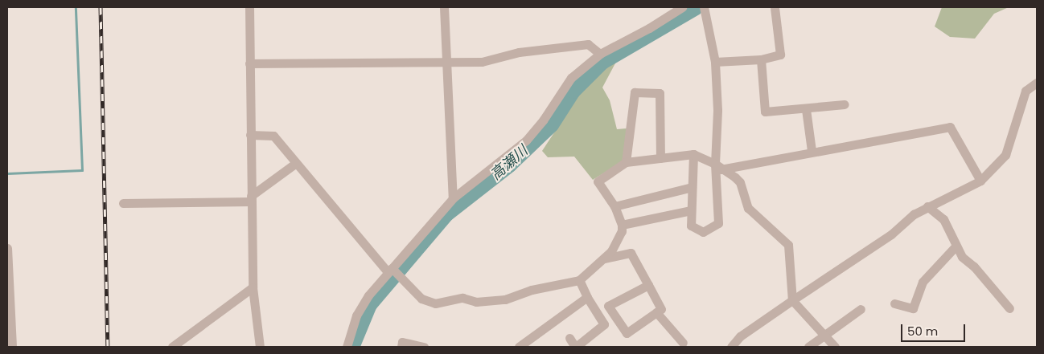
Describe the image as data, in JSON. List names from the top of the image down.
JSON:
{
  "water": ["高瀬川"],
  "scale_bar": "50 m"
}
